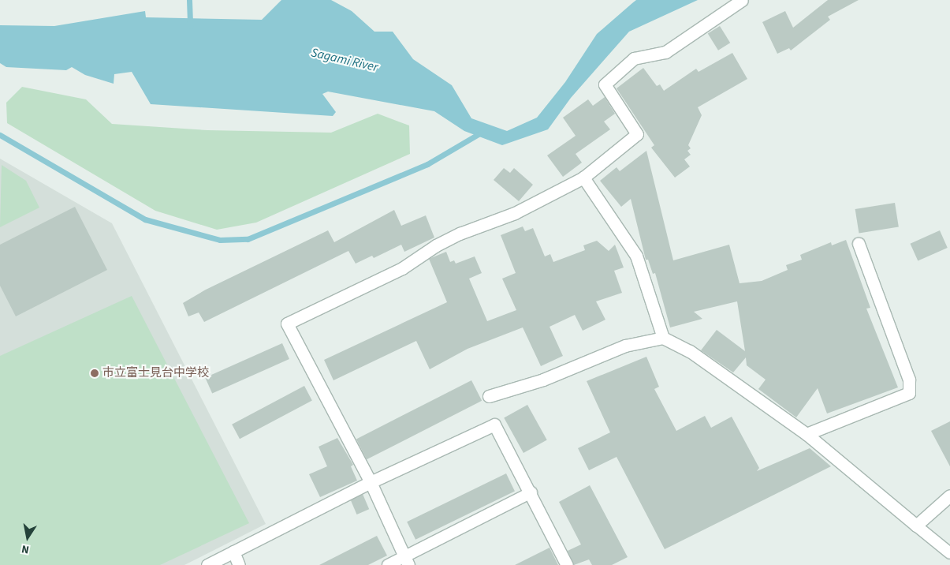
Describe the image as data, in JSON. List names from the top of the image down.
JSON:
{
  "water": ["Sagami River"],
  "places": ["市立富士見台中学校"],
  "north": "bottom"
}
